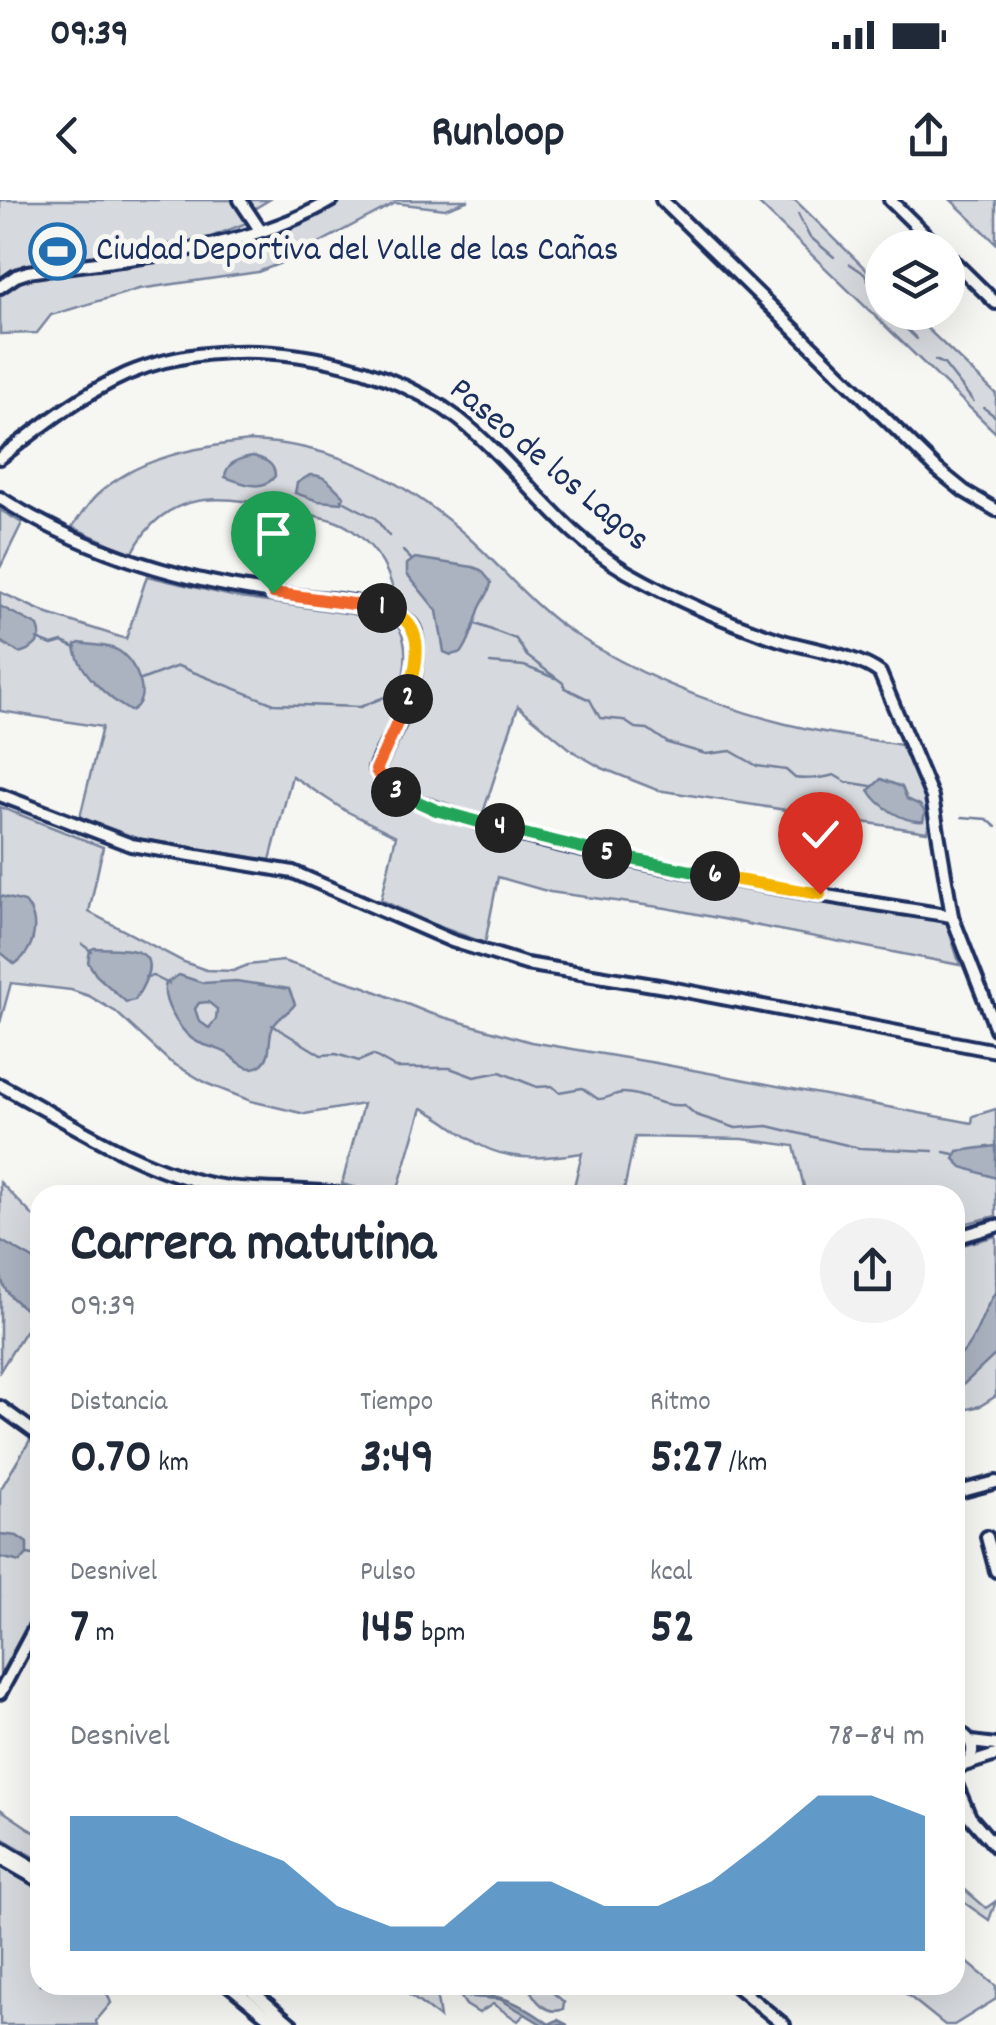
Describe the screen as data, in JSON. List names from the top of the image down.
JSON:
{
  "streets": {
    "street": ["Paseo de los Lagos"]
  },
  "places": {
    "sports": ["Ciudad Deportiva del Valle de las Cañas"]
  },
  "page": {
    "status": "09:39",
    "header": "Runloop",
    "pins": [
      "1",
      "2",
      "3",
      "4",
      "5",
      "6"
    ],
    "heading": ["Carrera matutina", "09:39"],
    "stats": [
      ["Distancia", "0.70 km"],
      ["Tiempo", "3:49"],
      ["Ritmo", "5:27 /km"],
      ["Desnivel", "7 m"],
      ["Pulso", "145 bpm"],
      ["kcal", "52"]
    ],
    "chart": ["Desnivel", "78–84 m"]
  }
}
